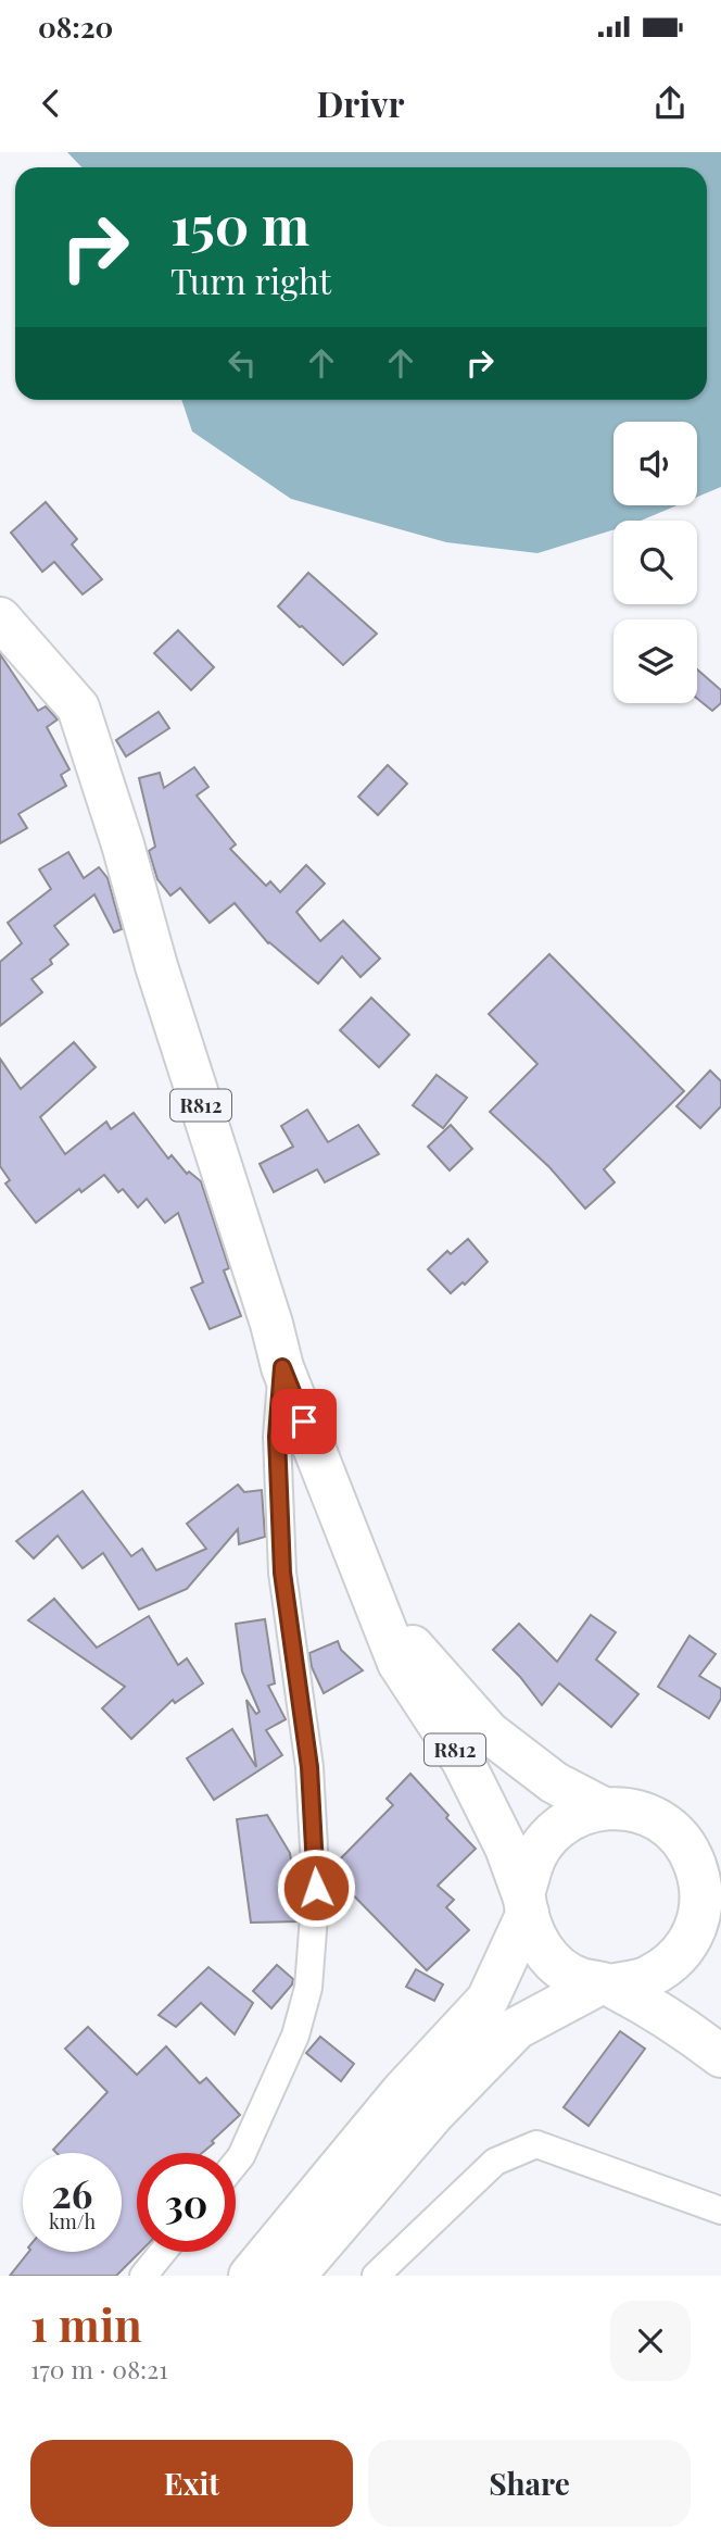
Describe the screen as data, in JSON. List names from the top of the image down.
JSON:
{
  "streets": {
    "main road": ["R812"]
  },
  "page": {
    "status": "08:20",
    "header": "Drivr",
    "turn": ["150 m", "Turn right"],
    "speed": "26 km/h",
    "limit": "30",
    "heading": ["1 min", "170 m · 08:21"],
    "buttons": ["Exit", "Share"]
  }
}
